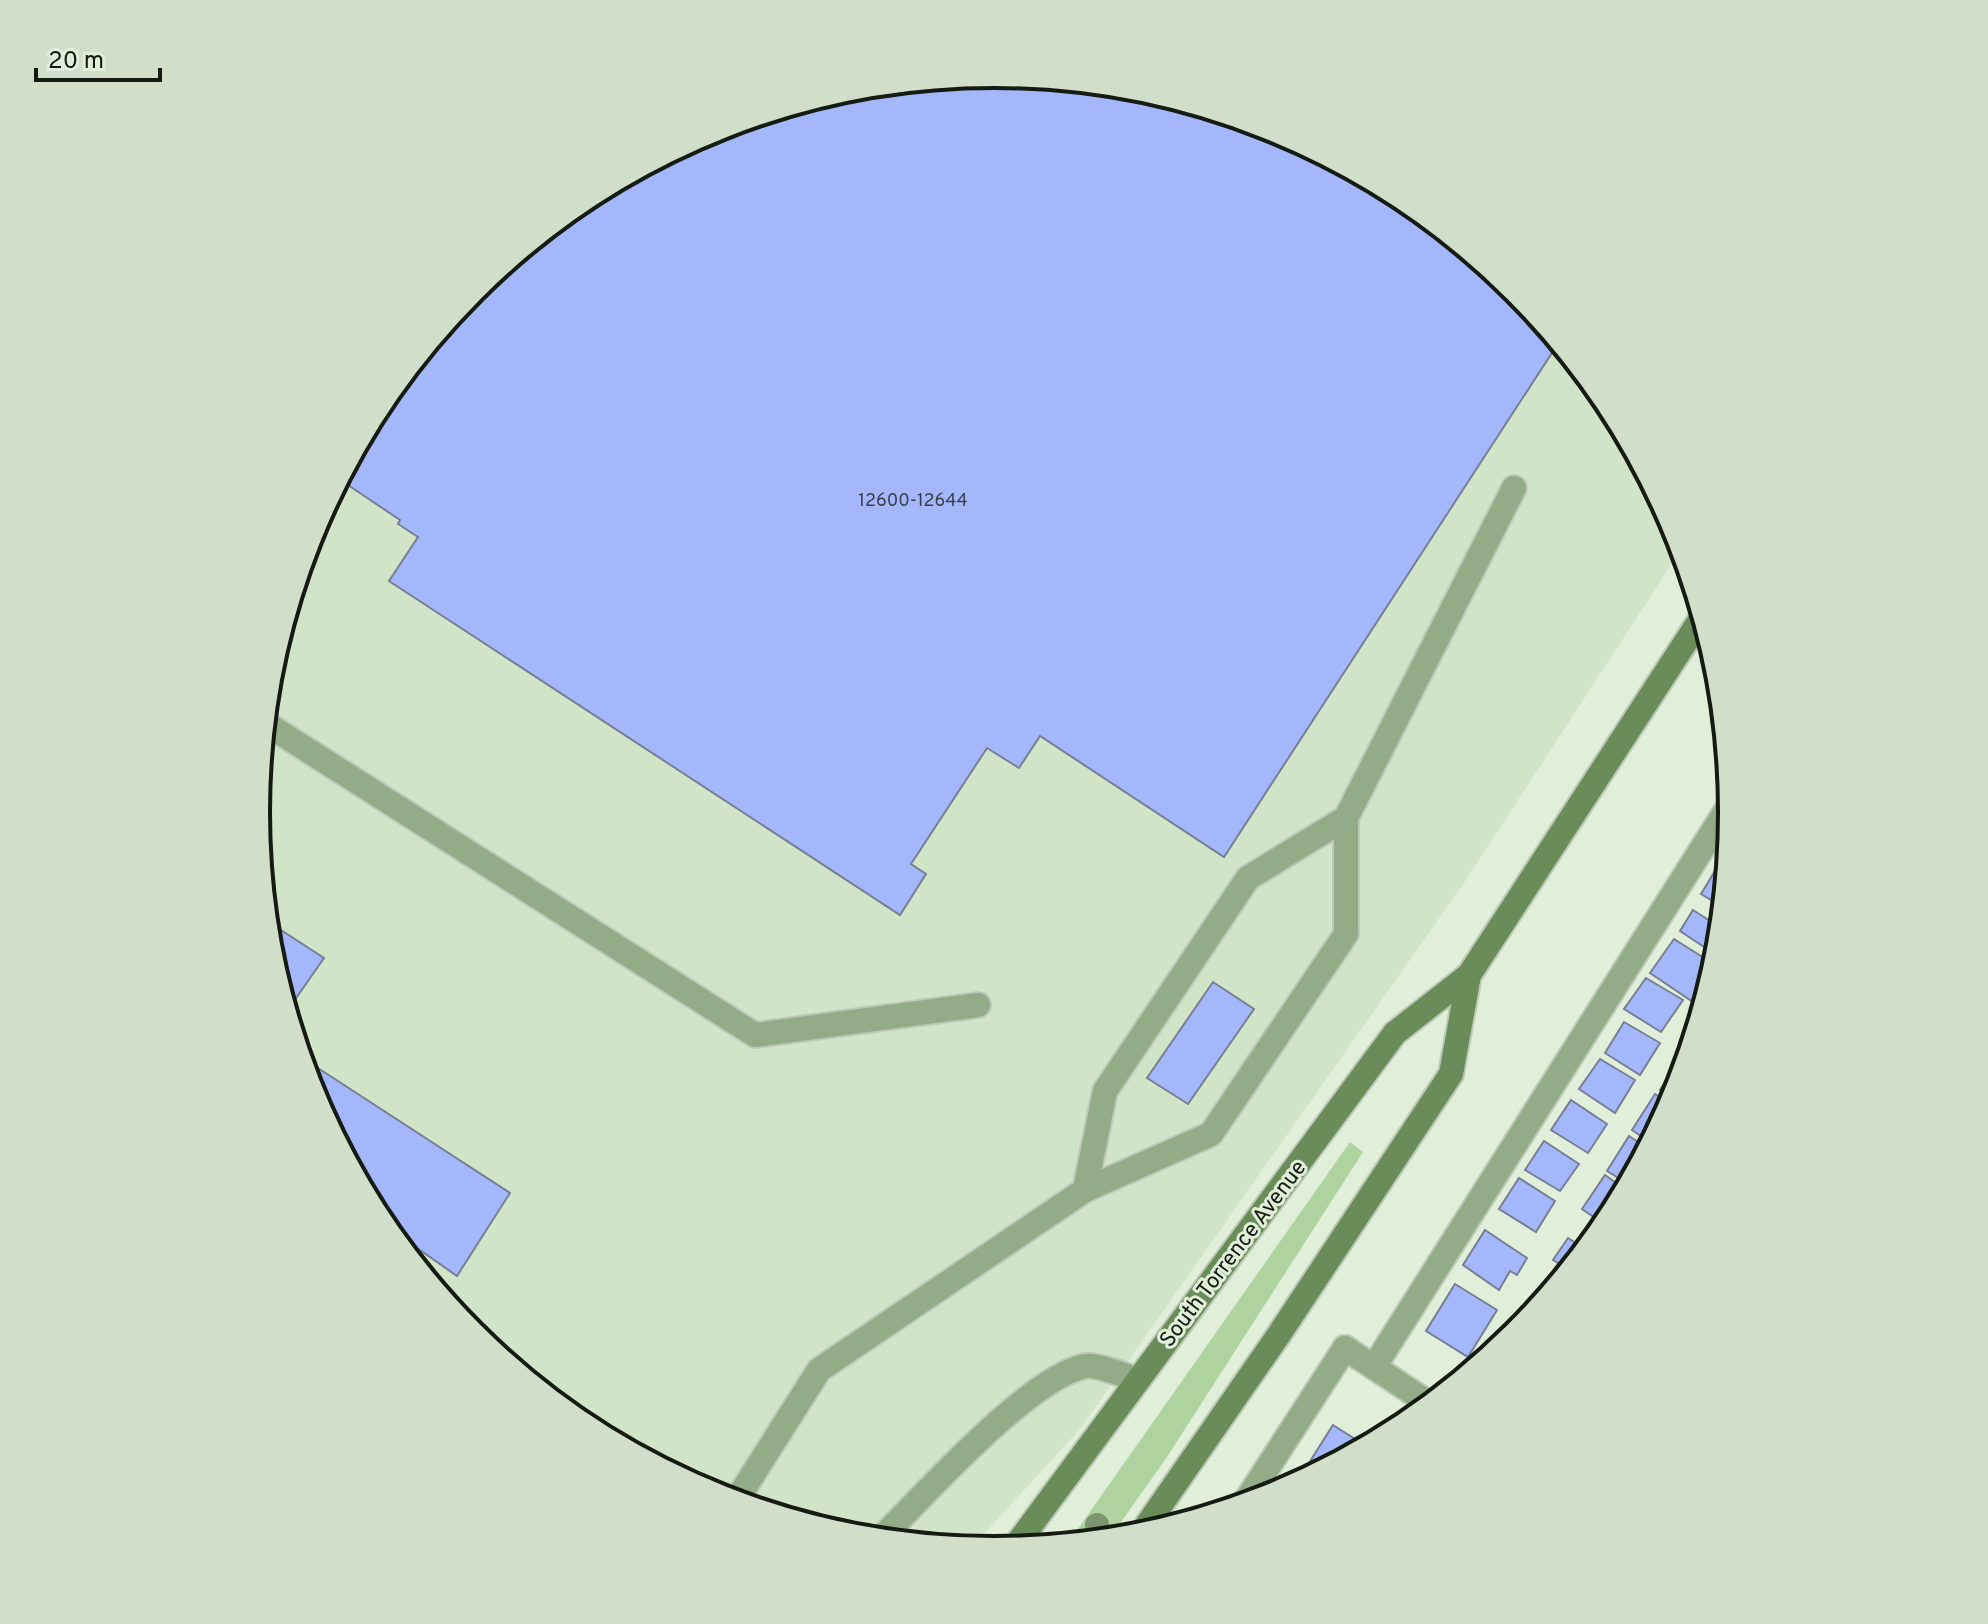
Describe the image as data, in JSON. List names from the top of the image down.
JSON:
{
  "streets": {
    "main road": ["South Torrence Avenue"]
  },
  "house_numbers": ["12600-12644"],
  "scale_bar": "20 m"
}
